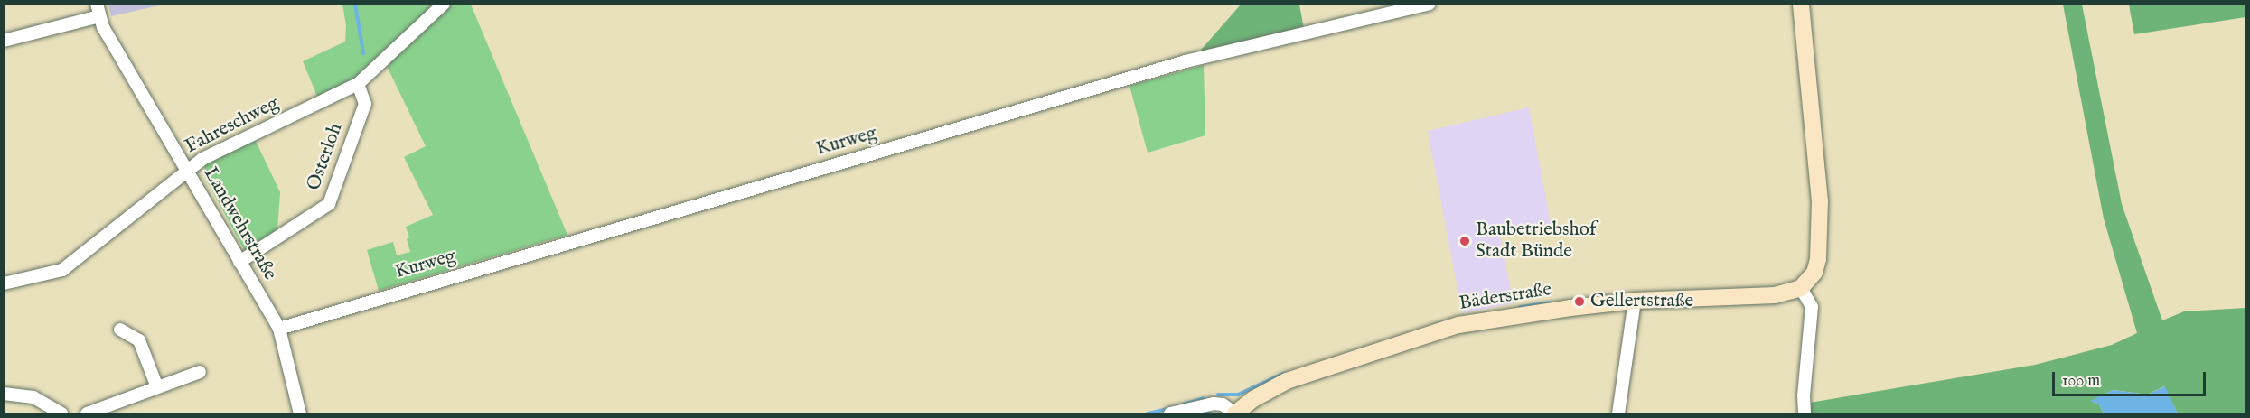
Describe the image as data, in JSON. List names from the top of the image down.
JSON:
{
  "streets": {
    "street": [
      "Fahreschweg",
      "Kurweg",
      "Osterloh",
      "Landwehrstraße",
      "Bäderstraße"
    ]
  },
  "crossings": [
    ["Fahreschweg", "Osterloh"],
    ["Fahreschweg", "Landwehrstraße"],
    ["Kurweg", "Landwehrstraße"],
    ["Osterloh", "Landwehrstraße"]
  ],
  "places": ["Baubetriebshof Stadt Bünde", "Gellertstraße"],
  "scale_bar": "100 m"
}
